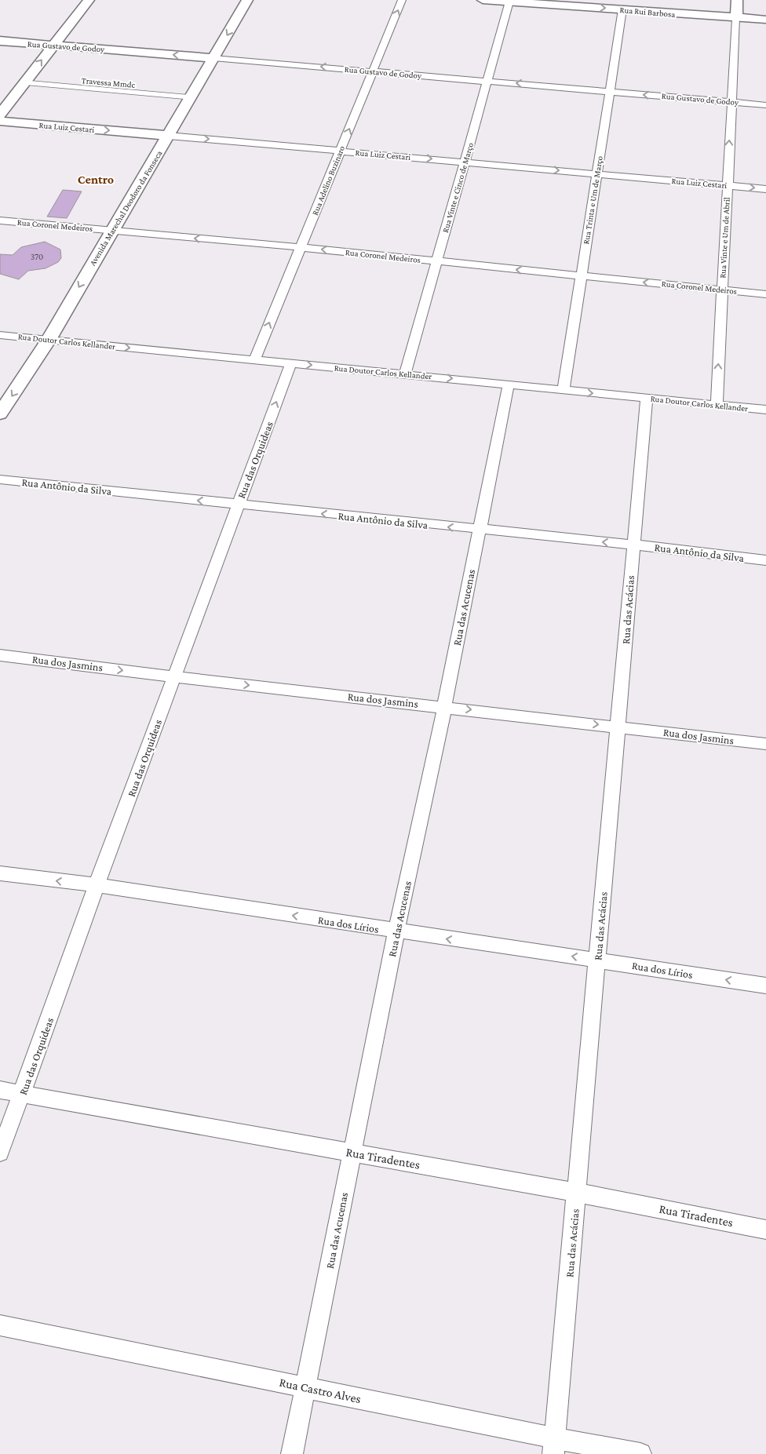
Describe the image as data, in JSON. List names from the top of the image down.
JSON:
{
  "streets": {
    "street": [
      "Rua Rui Barbosa",
      "Rua Gustavo de Godoy",
      "Rua Luiz Cestari",
      "Rua Adelino Buzinaro",
      "Rua Vinte e Cinco de Março",
      "Rua Trinta e Um de Março",
      "Avenida Marechal Deodoro da Fonseca",
      "Rua Coronel Medeiros",
      "Rua Vinte e Um de Abril",
      "Rua Doutor Carlos Kellander",
      "Rua das Orquideas",
      "Rua Antônio da Silva",
      "Rua das Acucenas",
      "Rua das Acácias",
      "Rua dos Jasmins",
      "Rua dos Lírios",
      "Rua Tiradentes",
      "Rua Castro Alves"
    ],
    "lane": ["Travessa Mmdc"]
  },
  "crossings": [
    ["Rua Rui Barbosa", "Rua Vinte e Cinco de Março"],
    ["Rua Rui Barbosa", "Rua Trinta e Um de Março"],
    ["Rua Rui Barbosa", "Rua Vinte e Um de Abril"],
    ["Rua Gustavo de Godoy", "Rua Adelino Buzinaro"],
    ["Rua Gustavo de Godoy", "Rua Vinte e Cinco de Março"],
    ["Rua Gustavo de Godoy", "Rua Trinta e Um de Março"],
    ["Rua Gustavo de Godoy", "Avenida Marechal Deodoro da Fonseca"],
    ["Rua Gustavo de Godoy", "Rua Vinte e Um de Abril"],
    ["Travessa Mmdc", "Avenida Marechal Deodoro da Fonseca"],
    ["Rua Luiz Cestari", "Rua Adelino Buzinaro"],
    ["Rua Luiz Cestari", "Rua Vinte e Cinco de Março"],
    ["Rua Luiz Cestari", "Rua Trinta e Um de Março"],
    ["Rua Luiz Cestari", "Avenida Marechal Deodoro da Fonseca"],
    ["Rua Luiz Cestari", "Rua Vinte e Um de Abril"],
    ["Rua Adelino Buzinaro", "Rua Coronel Medeiros"],
    ["Rua Adelino Buzinaro", "Rua Doutor Carlos Kellander"],
    ["Rua Vinte e Cinco de Março", "Rua Coronel Medeiros"],
    ["Rua Vinte e Cinco de Março", "Rua Doutor Carlos Kellander"],
    ["Rua Trinta e Um de Março", "Rua Coronel Medeiros"],
    ["Rua Trinta e Um de Março", "Rua Doutor Carlos Kellander"],
    ["Avenida Marechal Deodoro da Fonseca", "Rua Coronel Medeiros"],
    ["Avenida Marechal Deodoro da Fonseca", "Rua Doutor Carlos Kellander"],
    ["Rua Coronel Medeiros", "Rua Vinte e Um de Abril"],
    ["Rua Vinte e Um de Abril", "Rua Doutor Carlos Kellander"],
    ["Rua Doutor Carlos Kellander", "Rua das Orquideas"],
    ["Rua Doutor Carlos Kellander", "Rua das Acucenas"],
    ["Rua Doutor Carlos Kellander", "Rua das Acácias"],
    ["Rua das Orquideas", "Rua Antônio da Silva"],
    ["Rua das Orquideas", "Rua dos Jasmins"],
    ["Rua das Orquideas", "Rua dos Lírios"],
    ["Rua das Orquideas", "Rua Tiradentes"],
    ["Rua Antônio da Silva", "Rua das Acucenas"],
    ["Rua Antônio da Silva", "Rua das Acácias"],
    ["Rua das Acucenas", "Rua dos Jasmins"],
    ["Rua das Acucenas", "Rua dos Lírios"],
    ["Rua das Acucenas", "Rua Tiradentes"],
    ["Rua das Acucenas", "Rua Castro Alves"],
    ["Rua das Acácias", "Rua dos Jasmins"],
    ["Rua das Acácias", "Rua dos Lírios"],
    ["Rua das Acácias", "Rua Tiradentes"],
    ["Rua das Acácias", "Rua Castro Alves"]
  ],
  "one_way": [
    "Rua Rui Barbosa",
    "Rua Gustavo de Godoy",
    "Rua Luiz Cestari",
    "Rua Adelino Buzinaro",
    "Avenida Marechal Deodoro da Fonseca",
    "Rua Coronel Medeiros",
    "Rua Vinte e Um de Abril",
    "Rua Doutor Carlos Kellander",
    "Rua Antônio da Silva",
    "Rua dos Jasmins",
    "Rua dos Lírios"
  ],
  "districts": ["Centro"],
  "house_numbers": ["370"]
}
